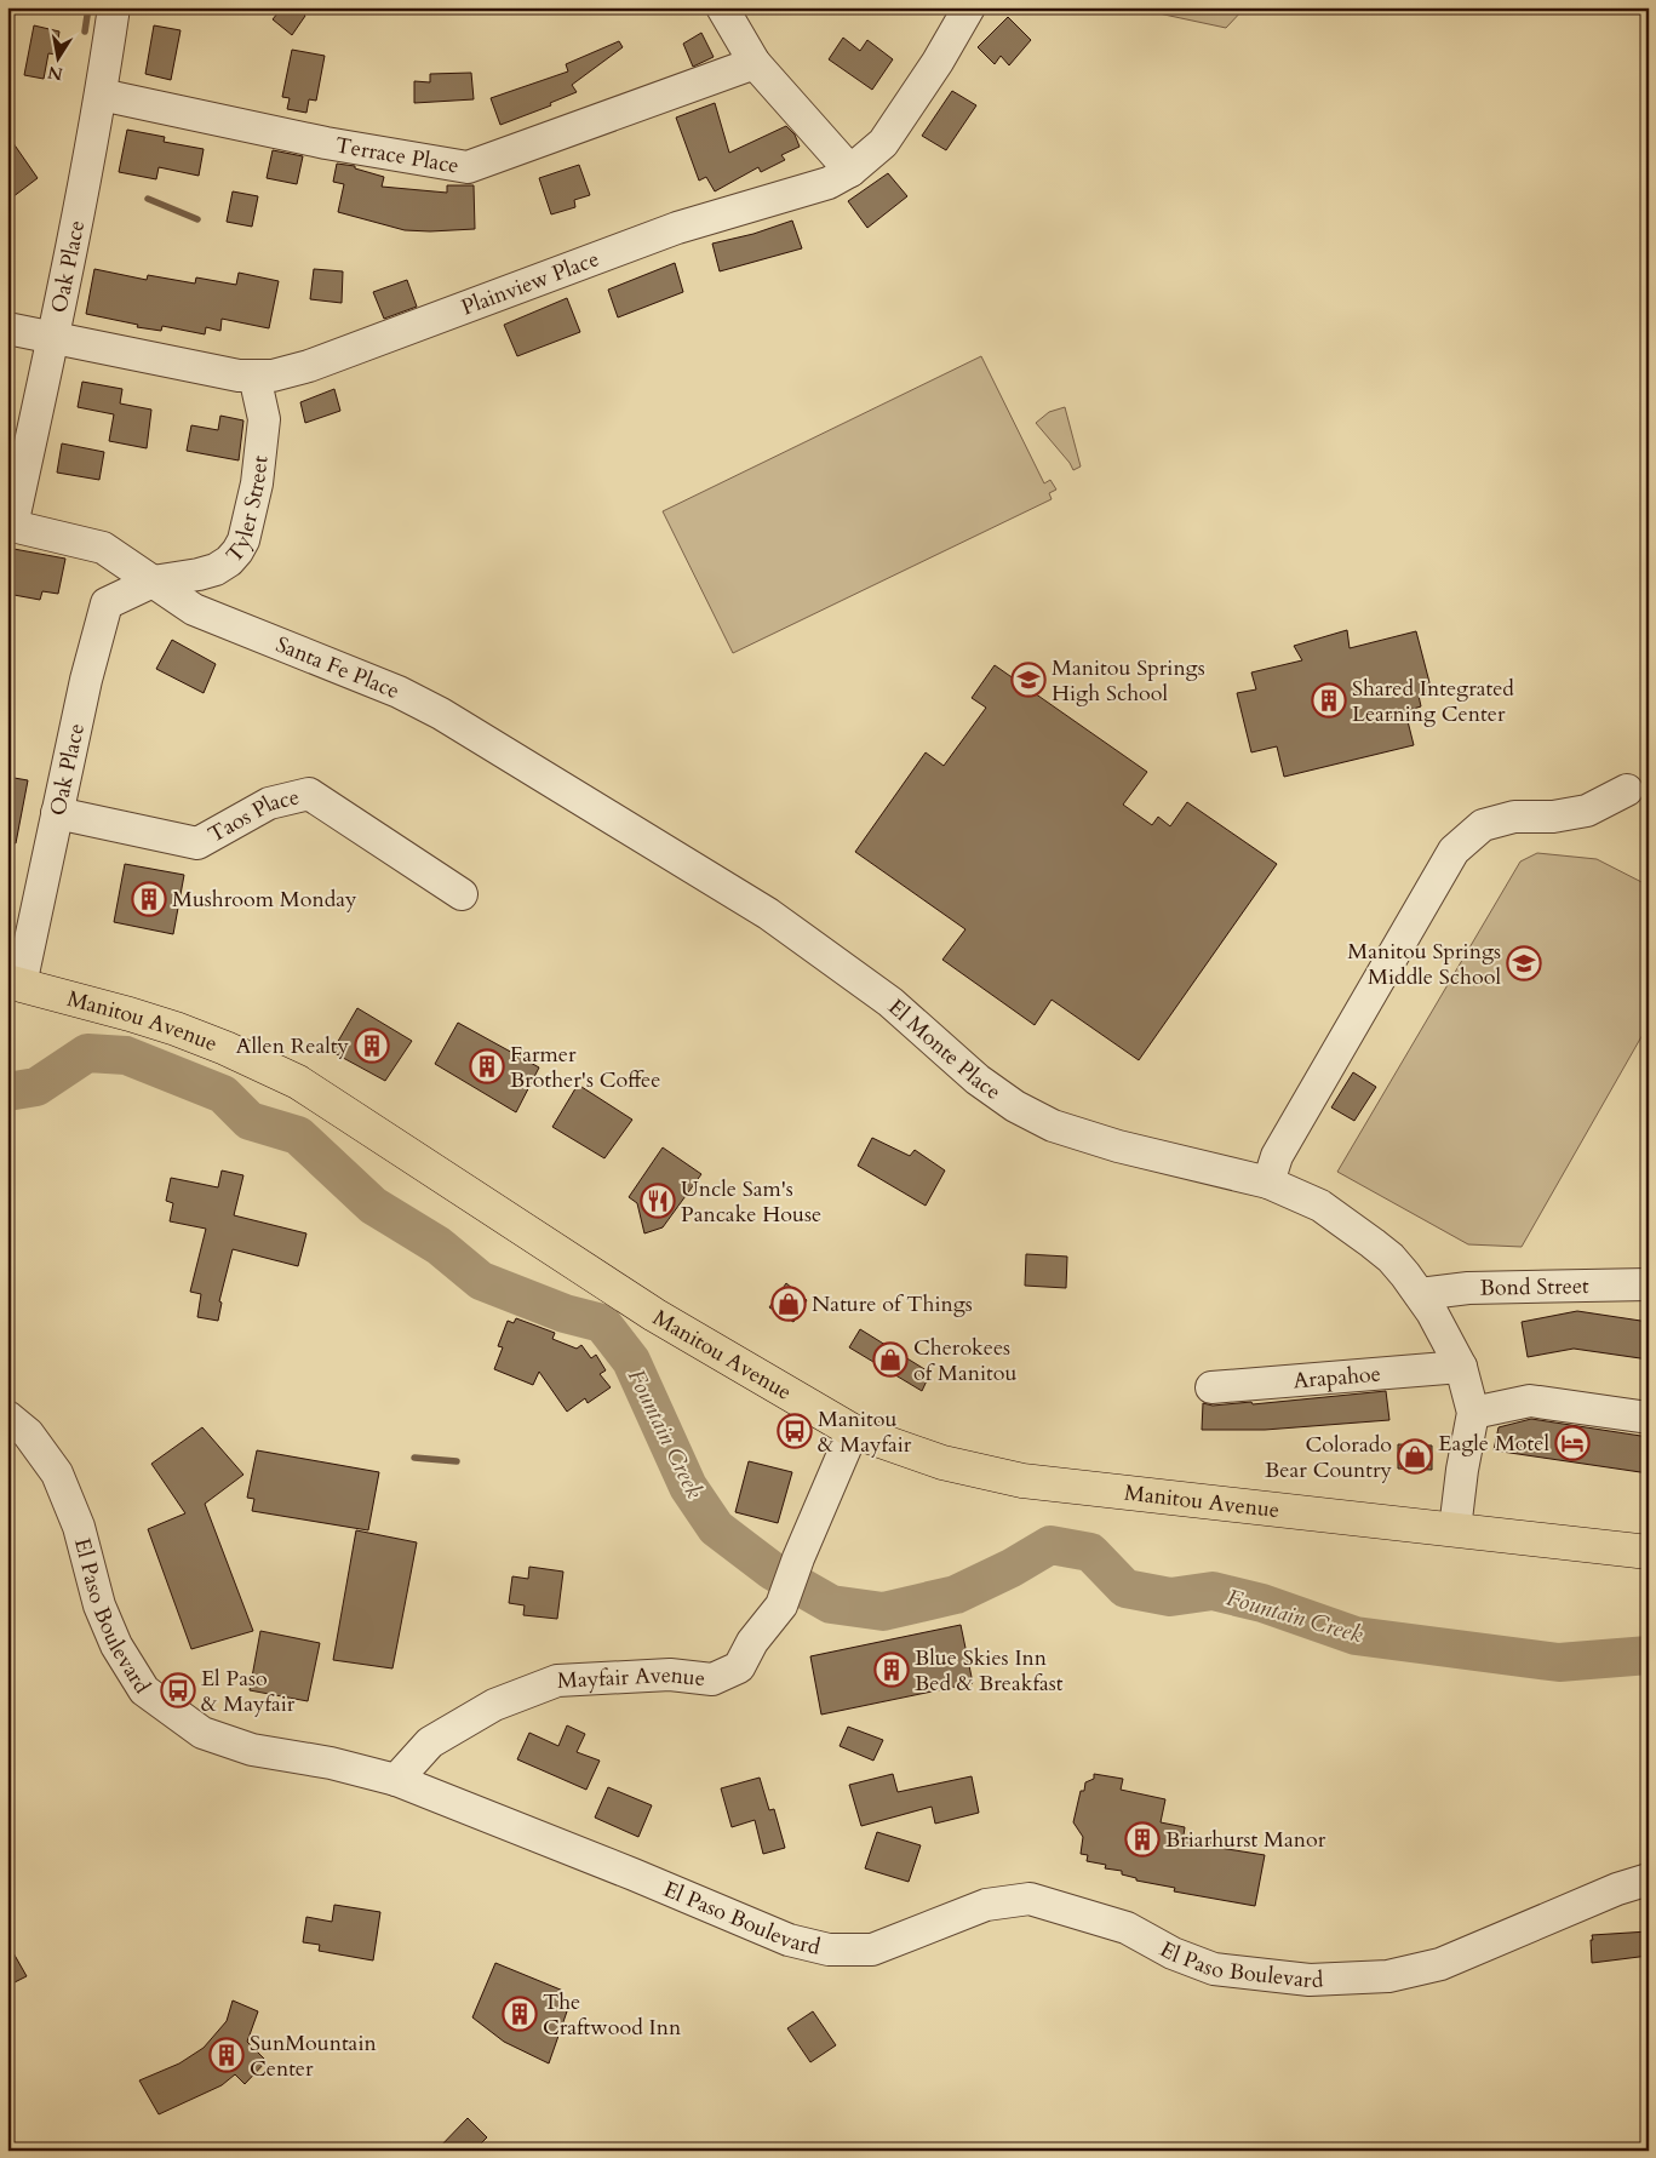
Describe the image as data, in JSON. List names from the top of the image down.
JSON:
{
  "streets": {
    "main road": ["Manitou Avenue"],
    "street": [
      "Terrace Place",
      "Oak Place",
      "Plainview Place",
      "Tyler Street",
      "Santa Fe Place",
      "Taos Place",
      "El Monte Place",
      "Bond Street",
      "Arapahoe",
      "El Paso Boulevard",
      "Mayfair Avenue"
    ]
  },
  "crossings": [
    ["Terrace Place", "Oak Place"],
    ["Oak Place", "Plainview Place"],
    ["Oak Place", "Tyler Street"],
    ["Oak Place", "Santa Fe Place"],
    ["Oak Place", "Taos Place"],
    ["Oak Place", "Manitou Avenue"],
    ["Plainview Place", "Tyler Street"],
    ["Tyler Street", "Santa Fe Place"],
    ["Santa Fe Place", "El Monte Place"],
    ["Manitou Avenue", "El Monte Place"],
    ["Manitou Avenue", "Mayfair Avenue"],
    ["El Monte Place", "Bond Street"],
    ["El Monte Place", "Arapahoe"],
    ["El Paso Boulevard", "Mayfair Avenue"]
  ],
  "water": ["Fountain Creek"],
  "places": {
    "school or university": ["Manitou Springs High School", "Manitou Springs Middle School"],
    "building": [
      "Shared Integrated Learning Center",
      "Mushroom Monday",
      "Allen Realty",
      "Farmer Brother's Coffee",
      "Blue Skies Inn Bed & Breakfast",
      "Briarhurst Manor",
      "The Craftwood Inn",
      "SunMountain Center"
    ],
    "restaurant": ["Uncle Sam's Pancake House"],
    "shop": ["Nature of Things", "Cherokees of Manitou", "Colorado Bear Country"],
    "bus stop": ["Manitou & Mayfair", "El Paso & Mayfair"],
    "hotel": ["Eagle Motel"]
  },
  "north": "bottom"
}
